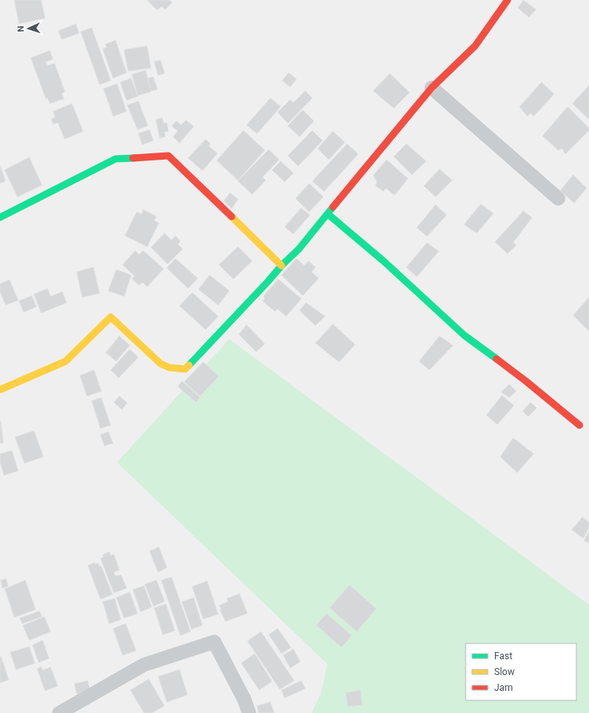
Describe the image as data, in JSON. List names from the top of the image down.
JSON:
{
  "legend": ["Fast", "Slow", "Jam"],
  "north": "left"
}
